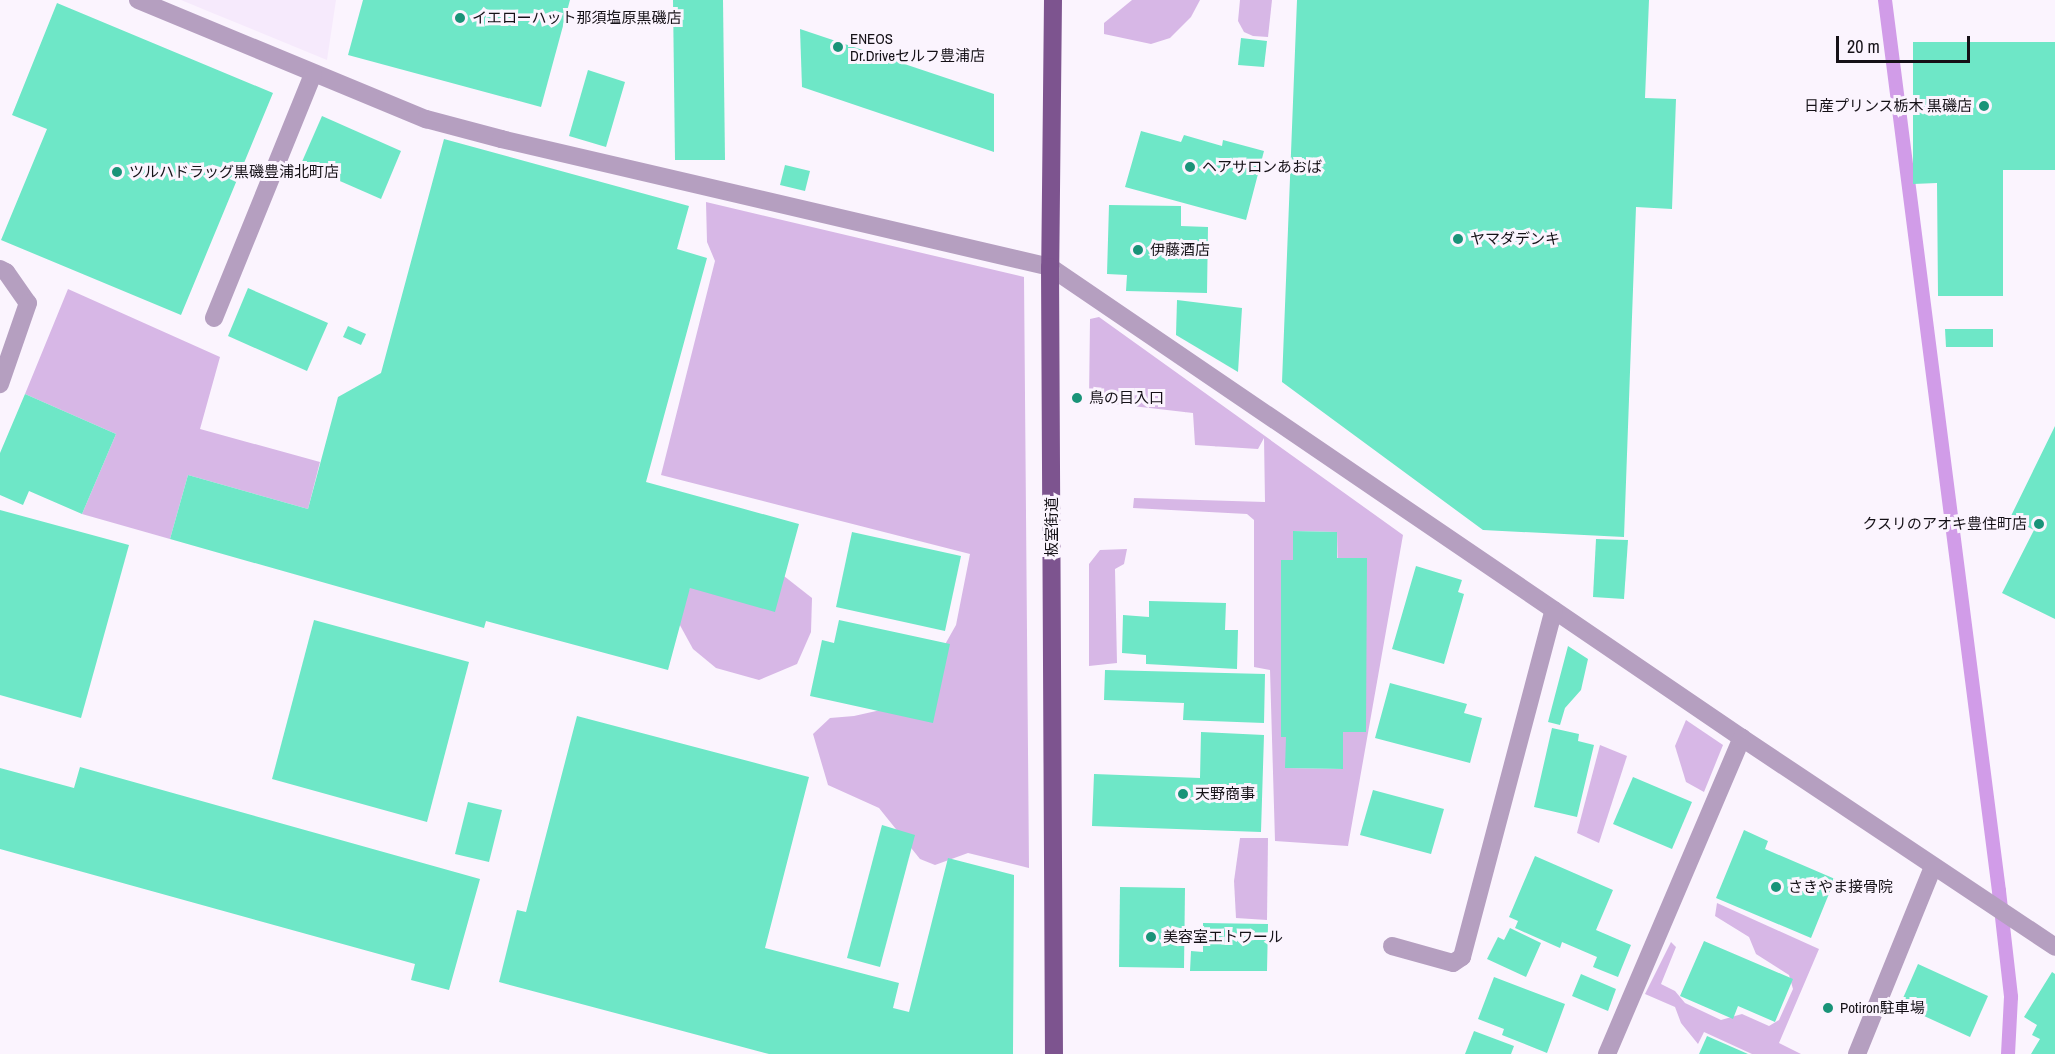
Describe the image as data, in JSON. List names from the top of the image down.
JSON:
{
  "streets": {
    "main road": ["板室街道"]
  },
  "places": [
    "イエローハット那須塩原黒磯店",
    "ENEOS Dr.Driveセルフ豊浦店",
    "日産プリンス栃木 黒磯店",
    "ヘアサロンあおば",
    "ツルハドラッグ黒磯豊浦北町店",
    "ヤマダデンキ",
    "伊藤酒店",
    "鳥の目入口",
    "クスリのアオキ豊住町店",
    "天野商事",
    "さきやま接骨院",
    "美容室エトワール",
    "Potiron駐車場"
  ],
  "scale_bar": "20 m"
}
